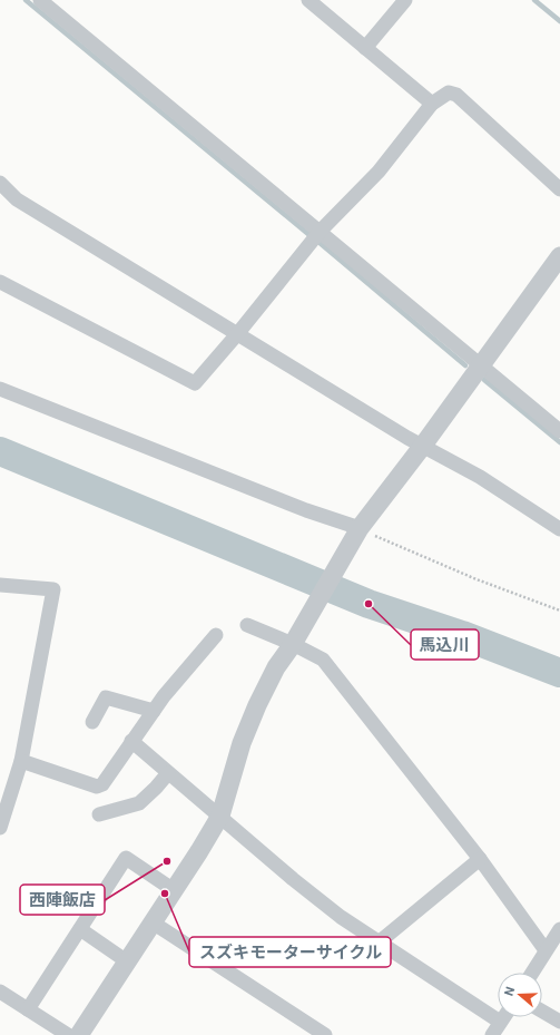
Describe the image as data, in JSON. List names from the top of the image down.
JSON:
{
  "places": ["馬込川", "西陣飯店", "スズキモーターサイクル"],
  "north": "left"
}
